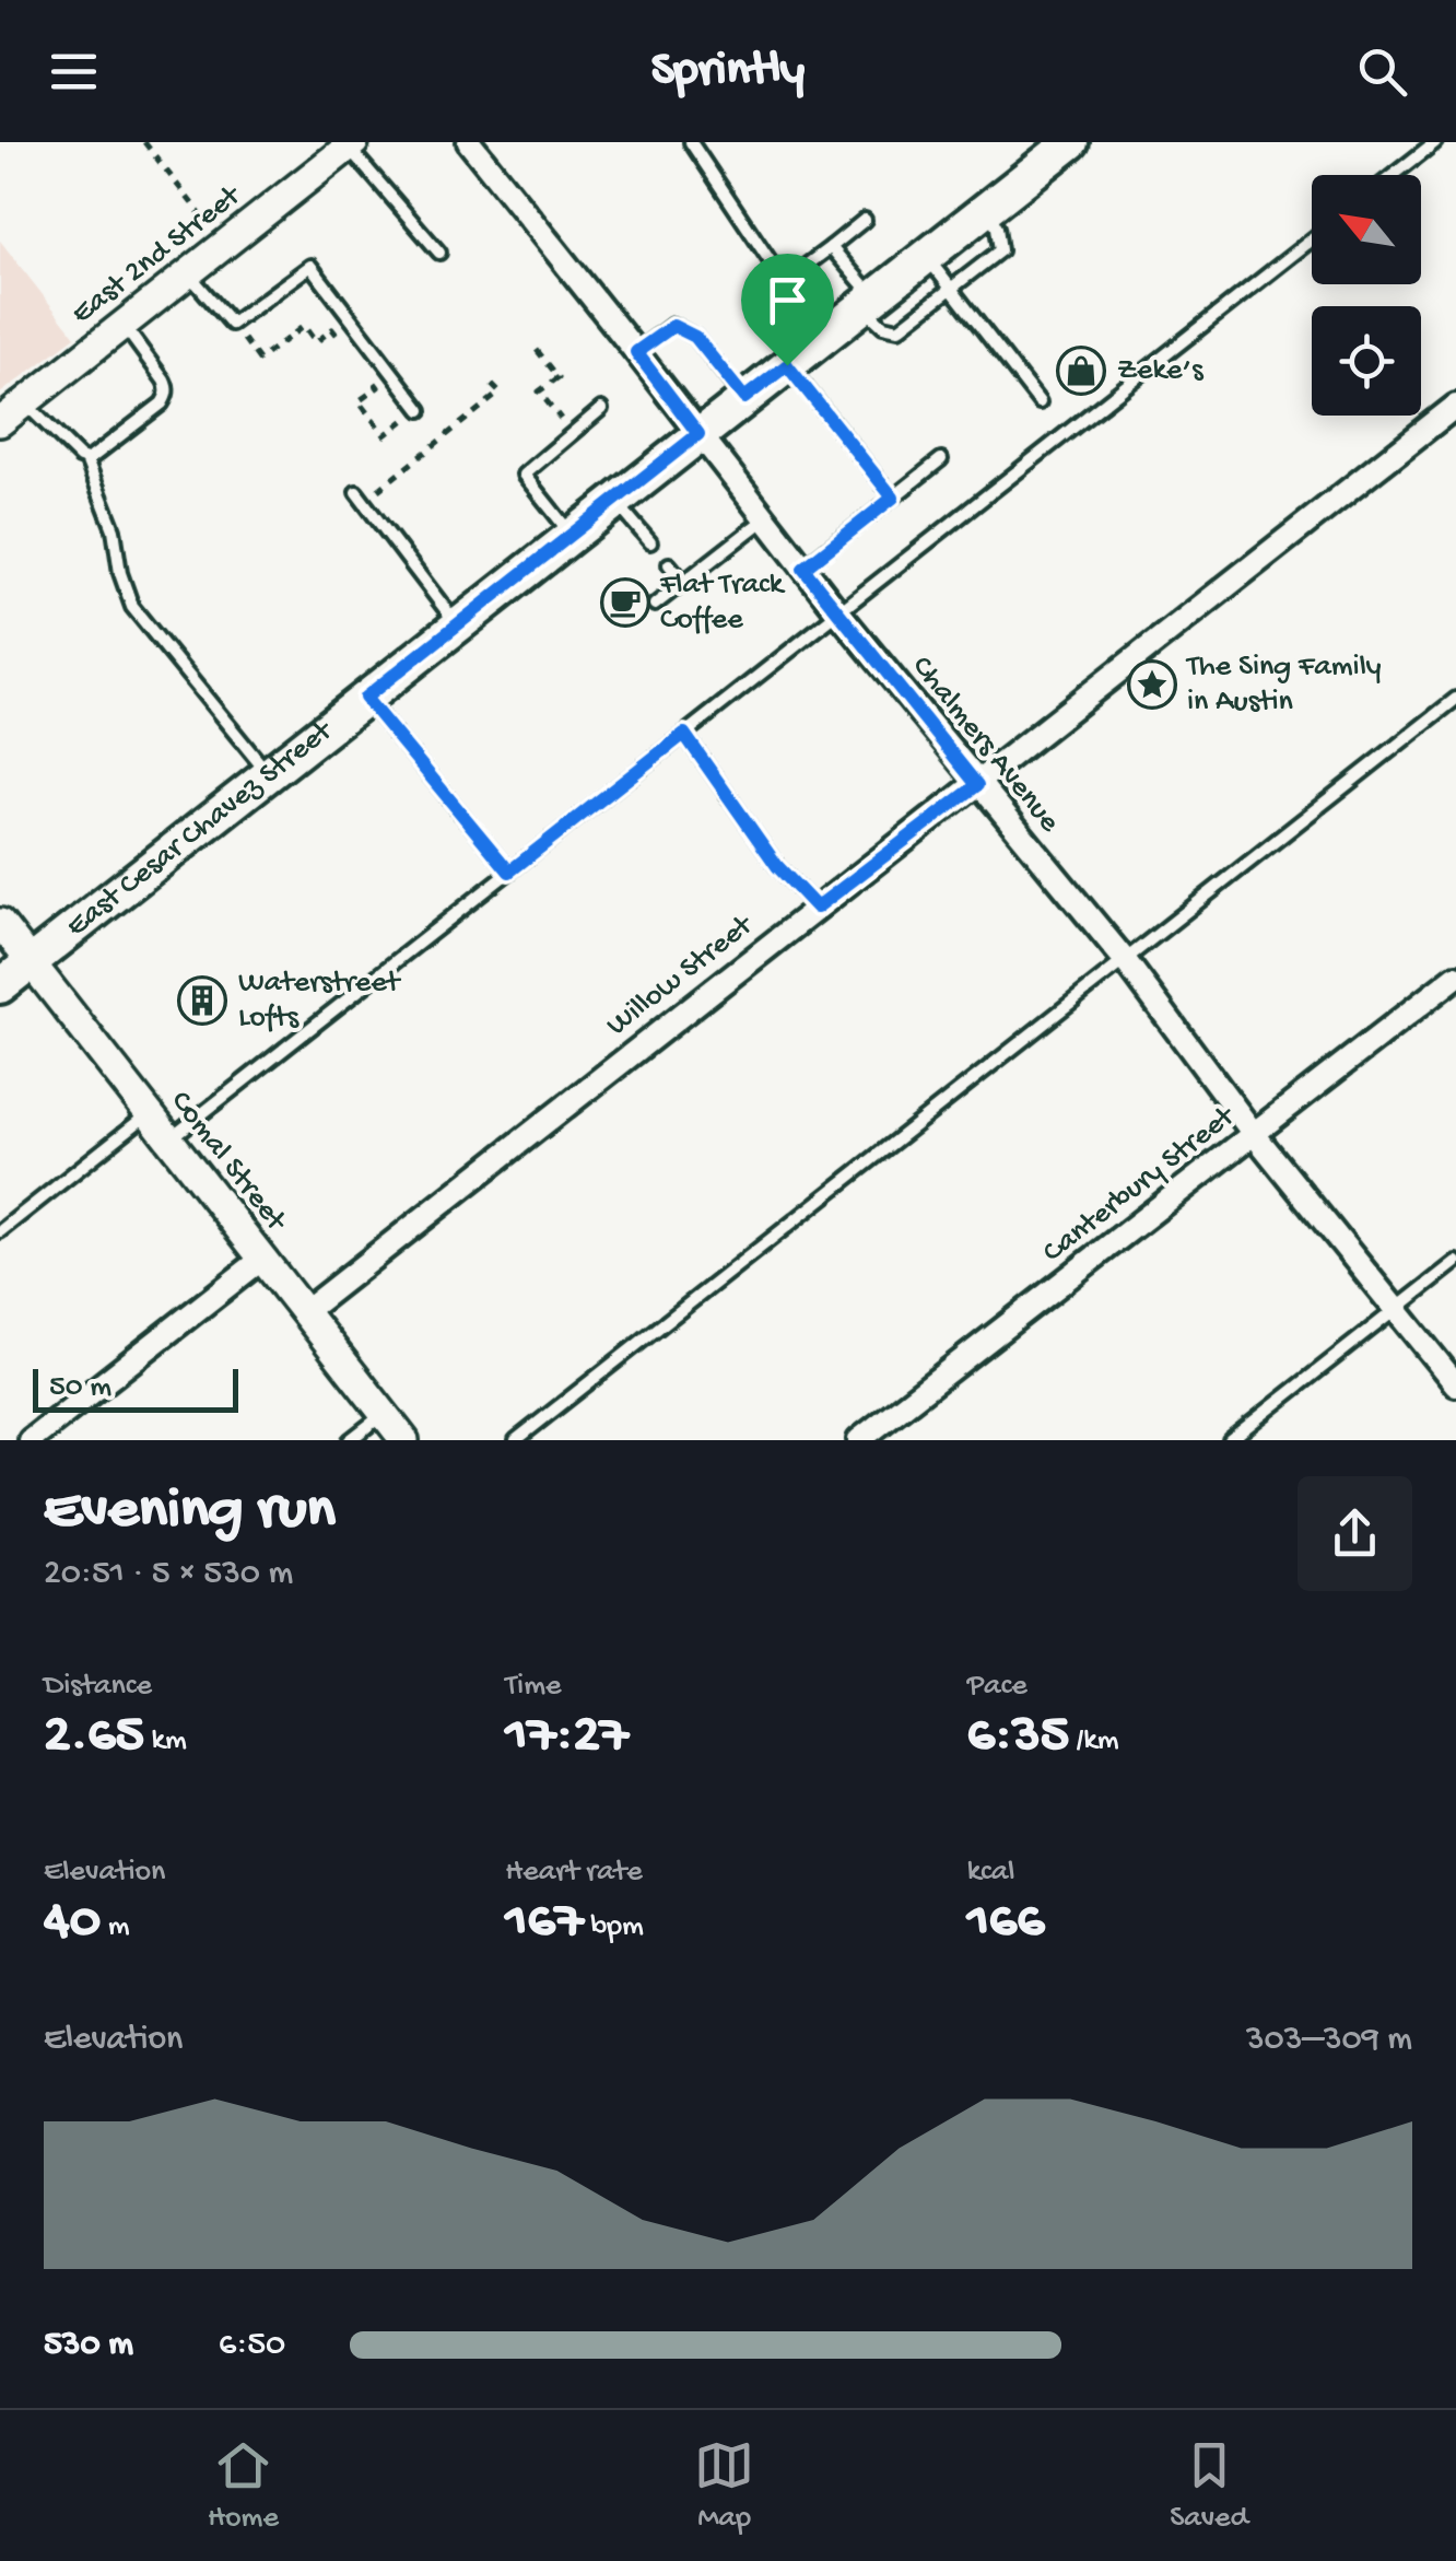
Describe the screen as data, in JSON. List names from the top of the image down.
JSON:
{
  "streets": {
    "main road": ["East Cesar Chavez Street"],
    "street": [
      "East 2nd Street",
      "Chalmers Avenue",
      "Willow Street",
      "Comal Street",
      "Canterbury Street"
    ]
  },
  "crossings": [
    ["Chalmers Avenue", "East Cesar Chavez Street"],
    ["Chalmers Avenue", "Willow Street"],
    ["Chalmers Avenue", "Canterbury Street"],
    ["East Cesar Chavez Street", "Comal Street"],
    ["Willow Street", "Comal Street"]
  ],
  "places": {
    "shop": ["Zeke’s"],
    "cafe": ["Flat Track Coffee"],
    "place": ["The Sing Family in Austin"],
    "building": ["Waterstreet Lofts"]
  },
  "scale_bar": "50 m",
  "north": "top left",
  "page": {
    "header": "Sprintly",
    "scale": "50 m",
    "heading": ["Evening run", "20:51 · 5 × 530 m"],
    "stats": [
      ["Distance", "2.65 km"],
      ["Time", "17:27"],
      ["Pace", "6:35 /km"],
      ["Elevation", "40 m"],
      ["Heart rate", "167 bpm"],
      ["kcal", "166"]
    ],
    "chart": ["Elevation", "303–309 m"],
    "list": [
      {
        "name": "530 m",
        "note": "6:50"
      }
    ],
    "tabs": ["Home", "Map", "Saved"]
  }
}
